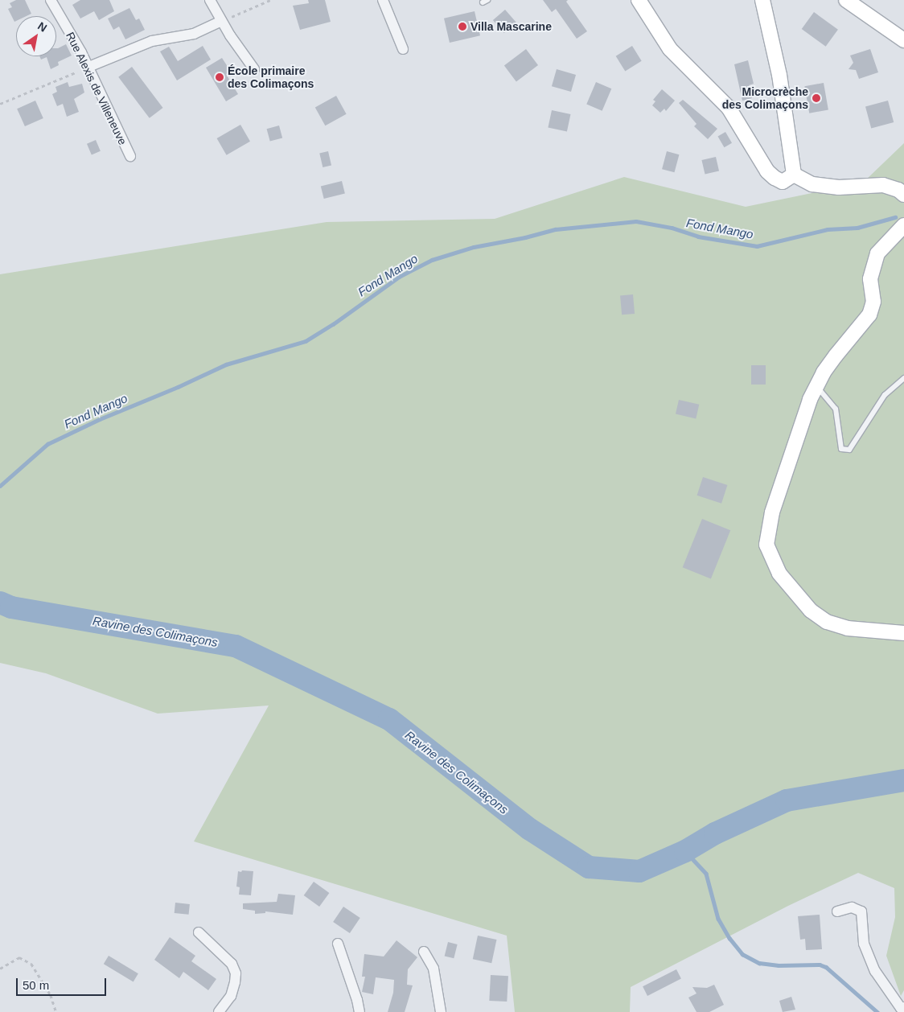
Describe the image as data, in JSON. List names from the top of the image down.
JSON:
{
  "streets": {
    "street": ["Rue Alexis de Villeneuve"]
  },
  "water": ["Fond Mango", "Ravine des Colimaçons"],
  "places": ["Villa Mascarine", "École primaire des Colimaçons", "Microcrèche des Colimaçons"],
  "scale_bar": "50 m",
  "north": "top right"
}
